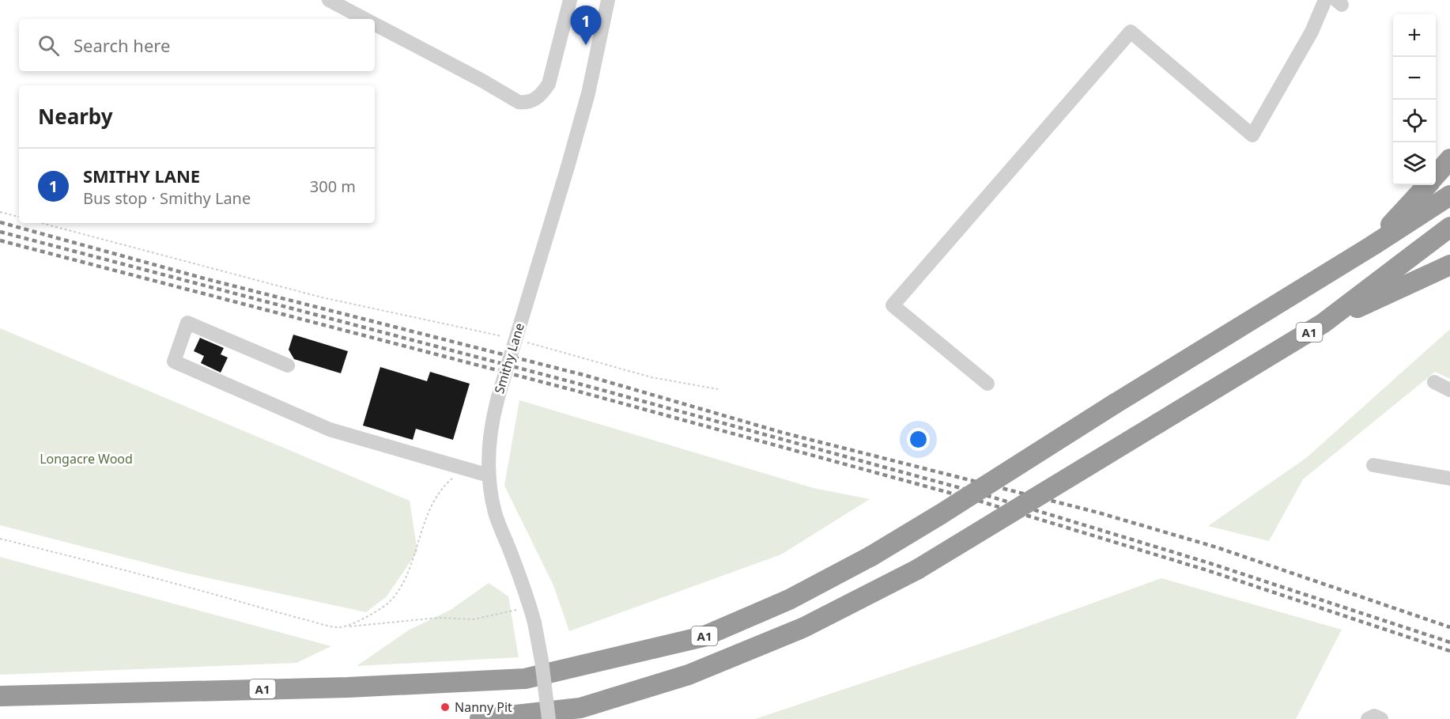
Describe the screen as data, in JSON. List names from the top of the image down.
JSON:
{
  "streets": {
    "highway": ["A1"],
    "street": ["Smithy Lane"]
  },
  "parks": ["Longacre Wood"],
  "places": ["Nanny Pit"],
  "page": {
    "pins": "1",
    "map_buttons": ["+", "−"],
    "search": "Search here",
    "heading": "Nearby",
    "list": [
      {
        "mark": "1",
        "name": "SMITHY LANE",
        "note": "Bus stop · Smithy Lane",
        "value": "300 m"
      }
    ]
  }
}
